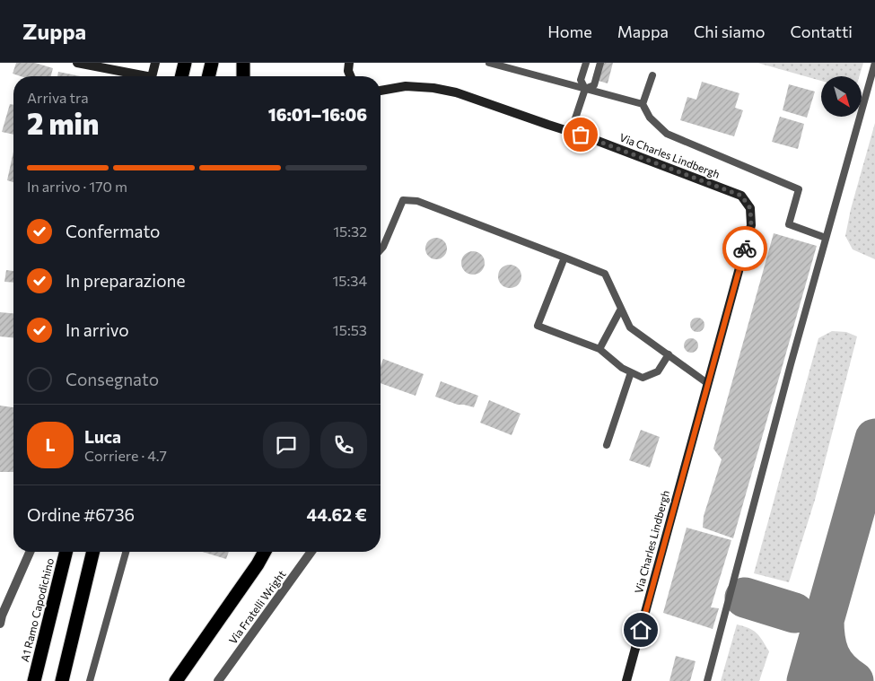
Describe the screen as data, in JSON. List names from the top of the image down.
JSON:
{
  "streets": {
    "highway": ["A1 Ramo Capodichino"],
    "street": ["Via Charles Lindbergh", "Via Fratelli Wright"]
  },
  "north": "bottom right",
  "page": {
    "header": "Zuppa",
    "nav": [
      "Home",
      "Mappa",
      "Chi siamo",
      "Contatti"
    ],
    "heading": ["2 min", "Arriva tra", "16:01–16:06"],
    "panel": [
      "Luca",
      "Corriere · 4.7",
      "Ordine #6736",
      "44.62 €"
    ],
    "bar": "In arrivo · 170 m",
    "list": [
      ["Confermato", "15:32"],
      ["In preparazione", "15:34"],
      ["In arrivo", "15:53"],
      "Consegnato"
    ],
    "round": "L"
  }
}
